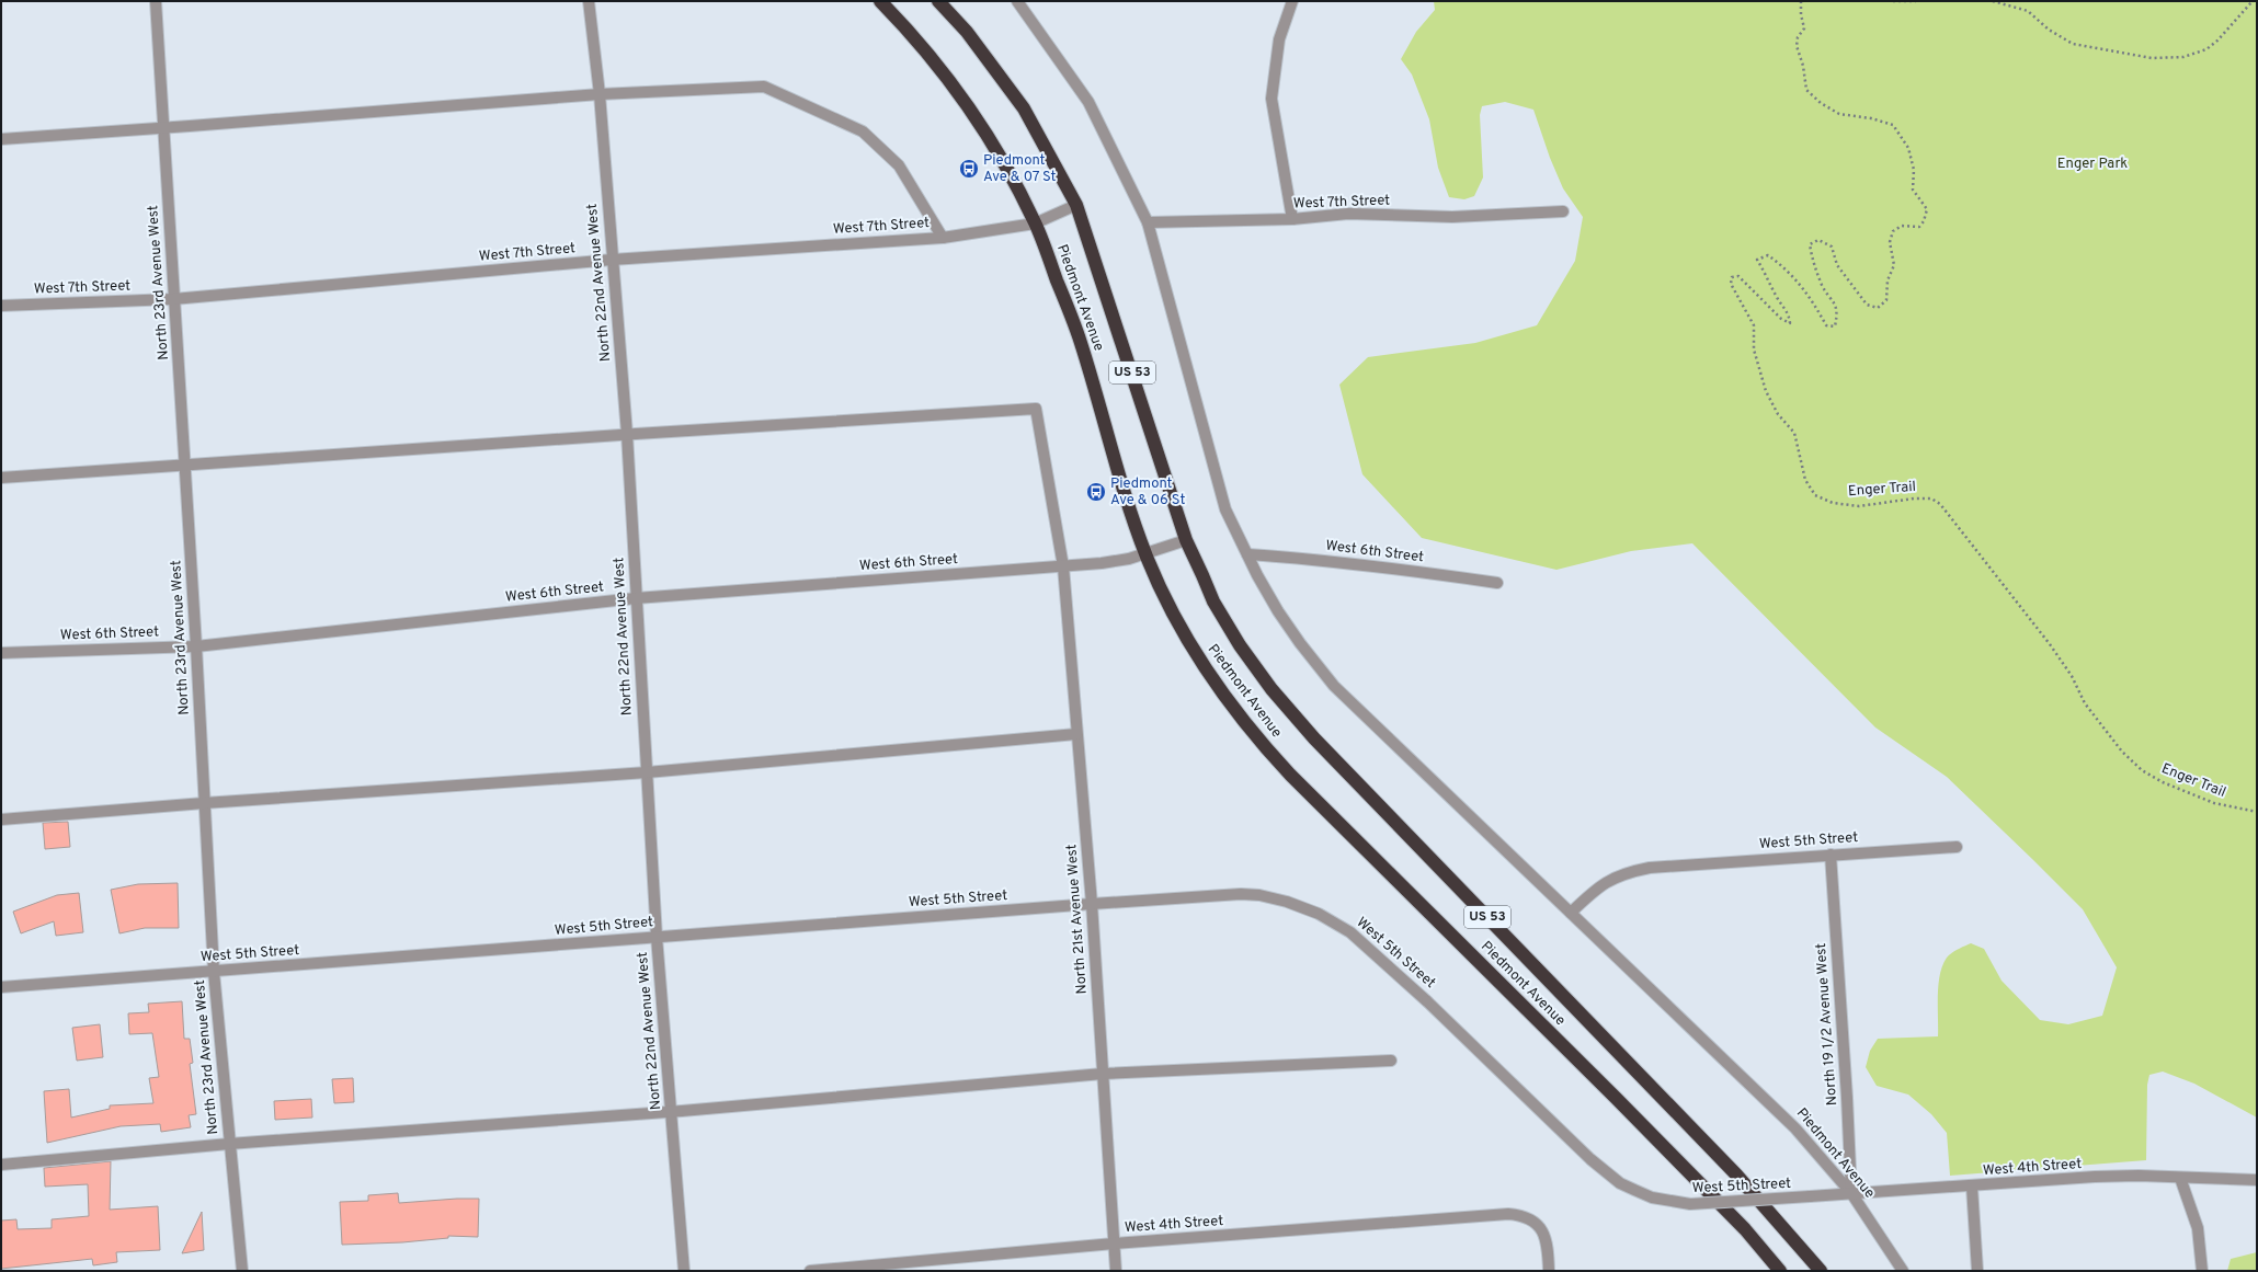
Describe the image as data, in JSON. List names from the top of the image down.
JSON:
{
  "streets": {
    "highway": ["Piedmont Avenue", "US 53"],
    "street": [
      "West 7th Street",
      "North 23rd Avenue West",
      "North 22nd Avenue West",
      "West 6th Street",
      "West 5th Street",
      "North 21st Avenue West",
      "North 19 1/2 Avenue West",
      "West 4th Street"
    ],
    "path": ["Enger Trail"]
  },
  "crossings": [
    ["West 7th Street", "North 23rd Avenue West"],
    ["West 7th Street", "North 22nd Avenue West"],
    ["West 7th Street", "Piedmont Avenue"],
    ["North 23rd Avenue West", "West 6th Street"],
    ["North 23rd Avenue West", "West 5th Street"],
    ["North 22nd Avenue West", "West 6th Street"],
    ["North 22nd Avenue West", "West 5th Street"],
    ["North 22nd Avenue West", "North 21st Avenue West"],
    ["Piedmont Avenue", "West 6th Street"],
    ["Piedmont Avenue", "West 5th Street"],
    ["Piedmont Avenue", "North 19 1/2 Avenue West"],
    ["Piedmont Avenue", "West 4th Street"],
    ["West 6th Street", "North 21st Avenue West"],
    ["West 5th Street", "North 21st Avenue West"],
    ["West 5th Street", "North 19 1/2 Avenue West"],
    ["West 5th Street", "West 4th Street"],
    ["North 21st Avenue West", "West 4th Street"],
    ["North 19 1/2 Avenue West", "West 4th Street"]
  ],
  "parks": ["Enger Park"],
  "places": {
    "bus stop": ["Piedmont Ave & 07 St", "Piedmont Ave & 06 St"]
  }
}
